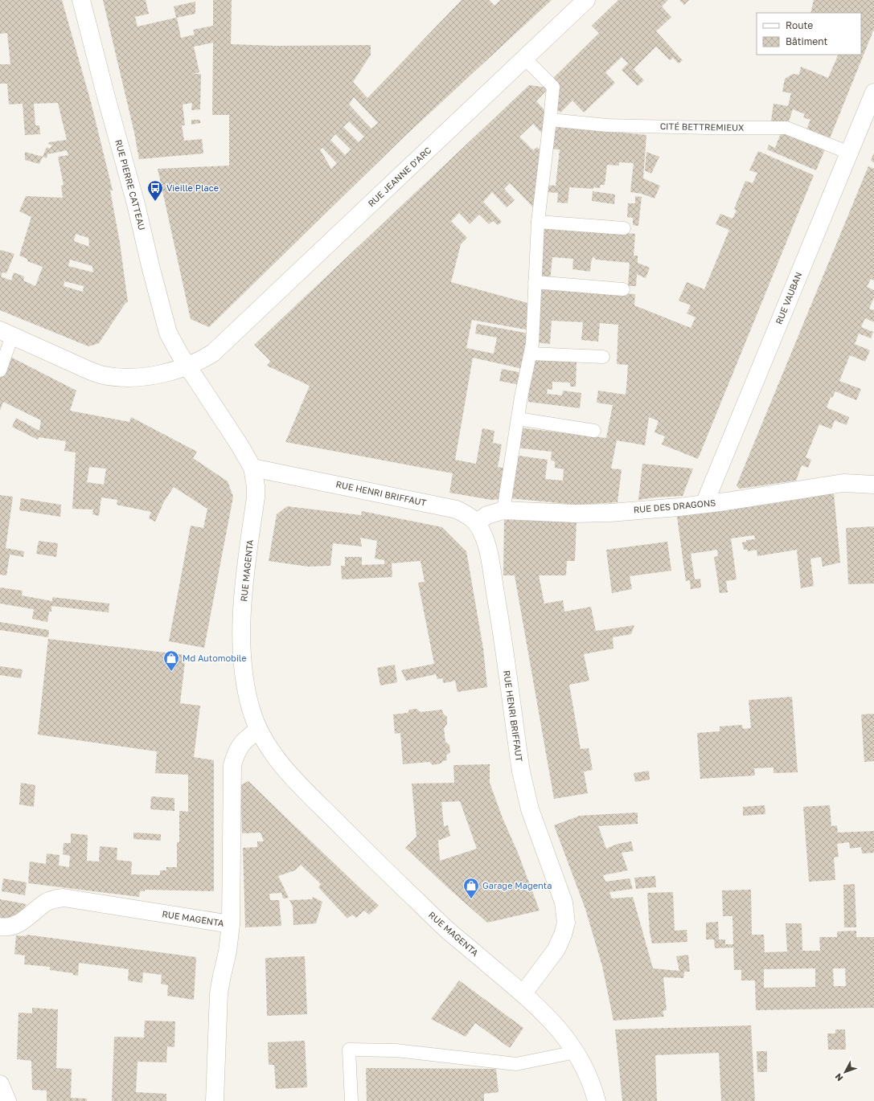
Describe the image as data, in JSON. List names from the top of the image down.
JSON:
{
  "streets": {
    "street": [
      "RUE JEANNE D'ARC",
      "RUE PIERRE CATTEAU",
      "RUE VAUBAN",
      "RUE HENRI BRIFFAUT",
      "RUE DES DRAGONS",
      "RUE MAGENTA"
    ],
    "lane": ["CITÉ BETTREMIEUX"]
  },
  "crossings": [
    ["CITÉ BETTREMIEUX", "RUE VAUBAN"],
    ["RUE JEANNE D'ARC", "RUE PIERRE CATTEAU"],
    ["RUE JEANNE D'ARC", "RUE MAGENTA"],
    ["RUE PIERRE CATTEAU", "RUE MAGENTA"],
    ["RUE VAUBAN", "RUE DES DRAGONS"],
    ["RUE HENRI BRIFFAUT", "RUE DES DRAGONS"],
    ["RUE HENRI BRIFFAUT", "RUE MAGENTA"]
  ],
  "places": {
    "bus stop": ["Vieille Place"],
    "shop": ["Md Automobile", "Garage Magenta"]
  },
  "legend": ["Route", "Bâtiment"],
  "north": "bottom left"
}
